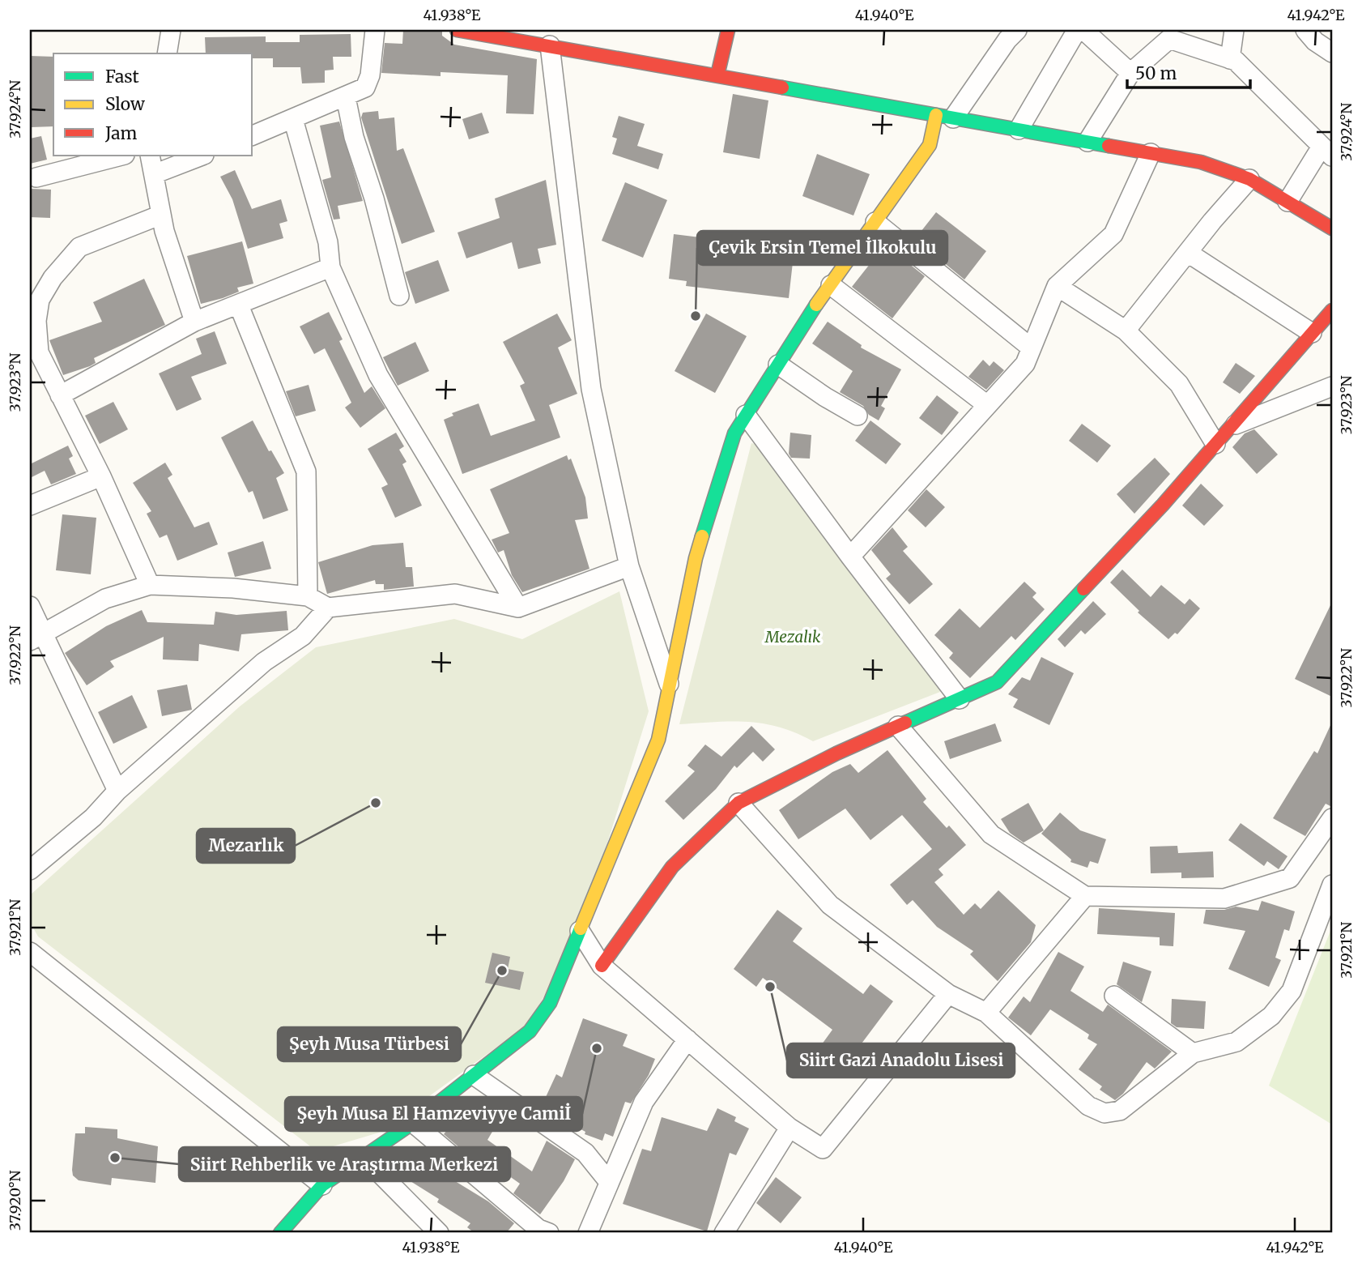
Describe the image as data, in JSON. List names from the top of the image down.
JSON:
{
  "parks": ["Mezalık"],
  "places": [
    "Çevik Ersin Temel İlkokulu",
    "Mezarlık",
    "Şeyh Musa Türbesi",
    "Siirt Gazi Anadolu Lisesi",
    "Şeyh Musa El Hamzeviyye Camiİ",
    "Siirt Rehberlik ve Araştırma Merkezi"
  ],
  "legend": ["Fast", "Slow", "Jam"],
  "scale_bar": "50 m",
  "coordinates": [
    "41.938°E",
    "41.940°E",
    "41.942°E",
    "37.924°N",
    "37.923°N",
    "37.922°N",
    "37.921°N",
    "37.920°N"
  ]
}
